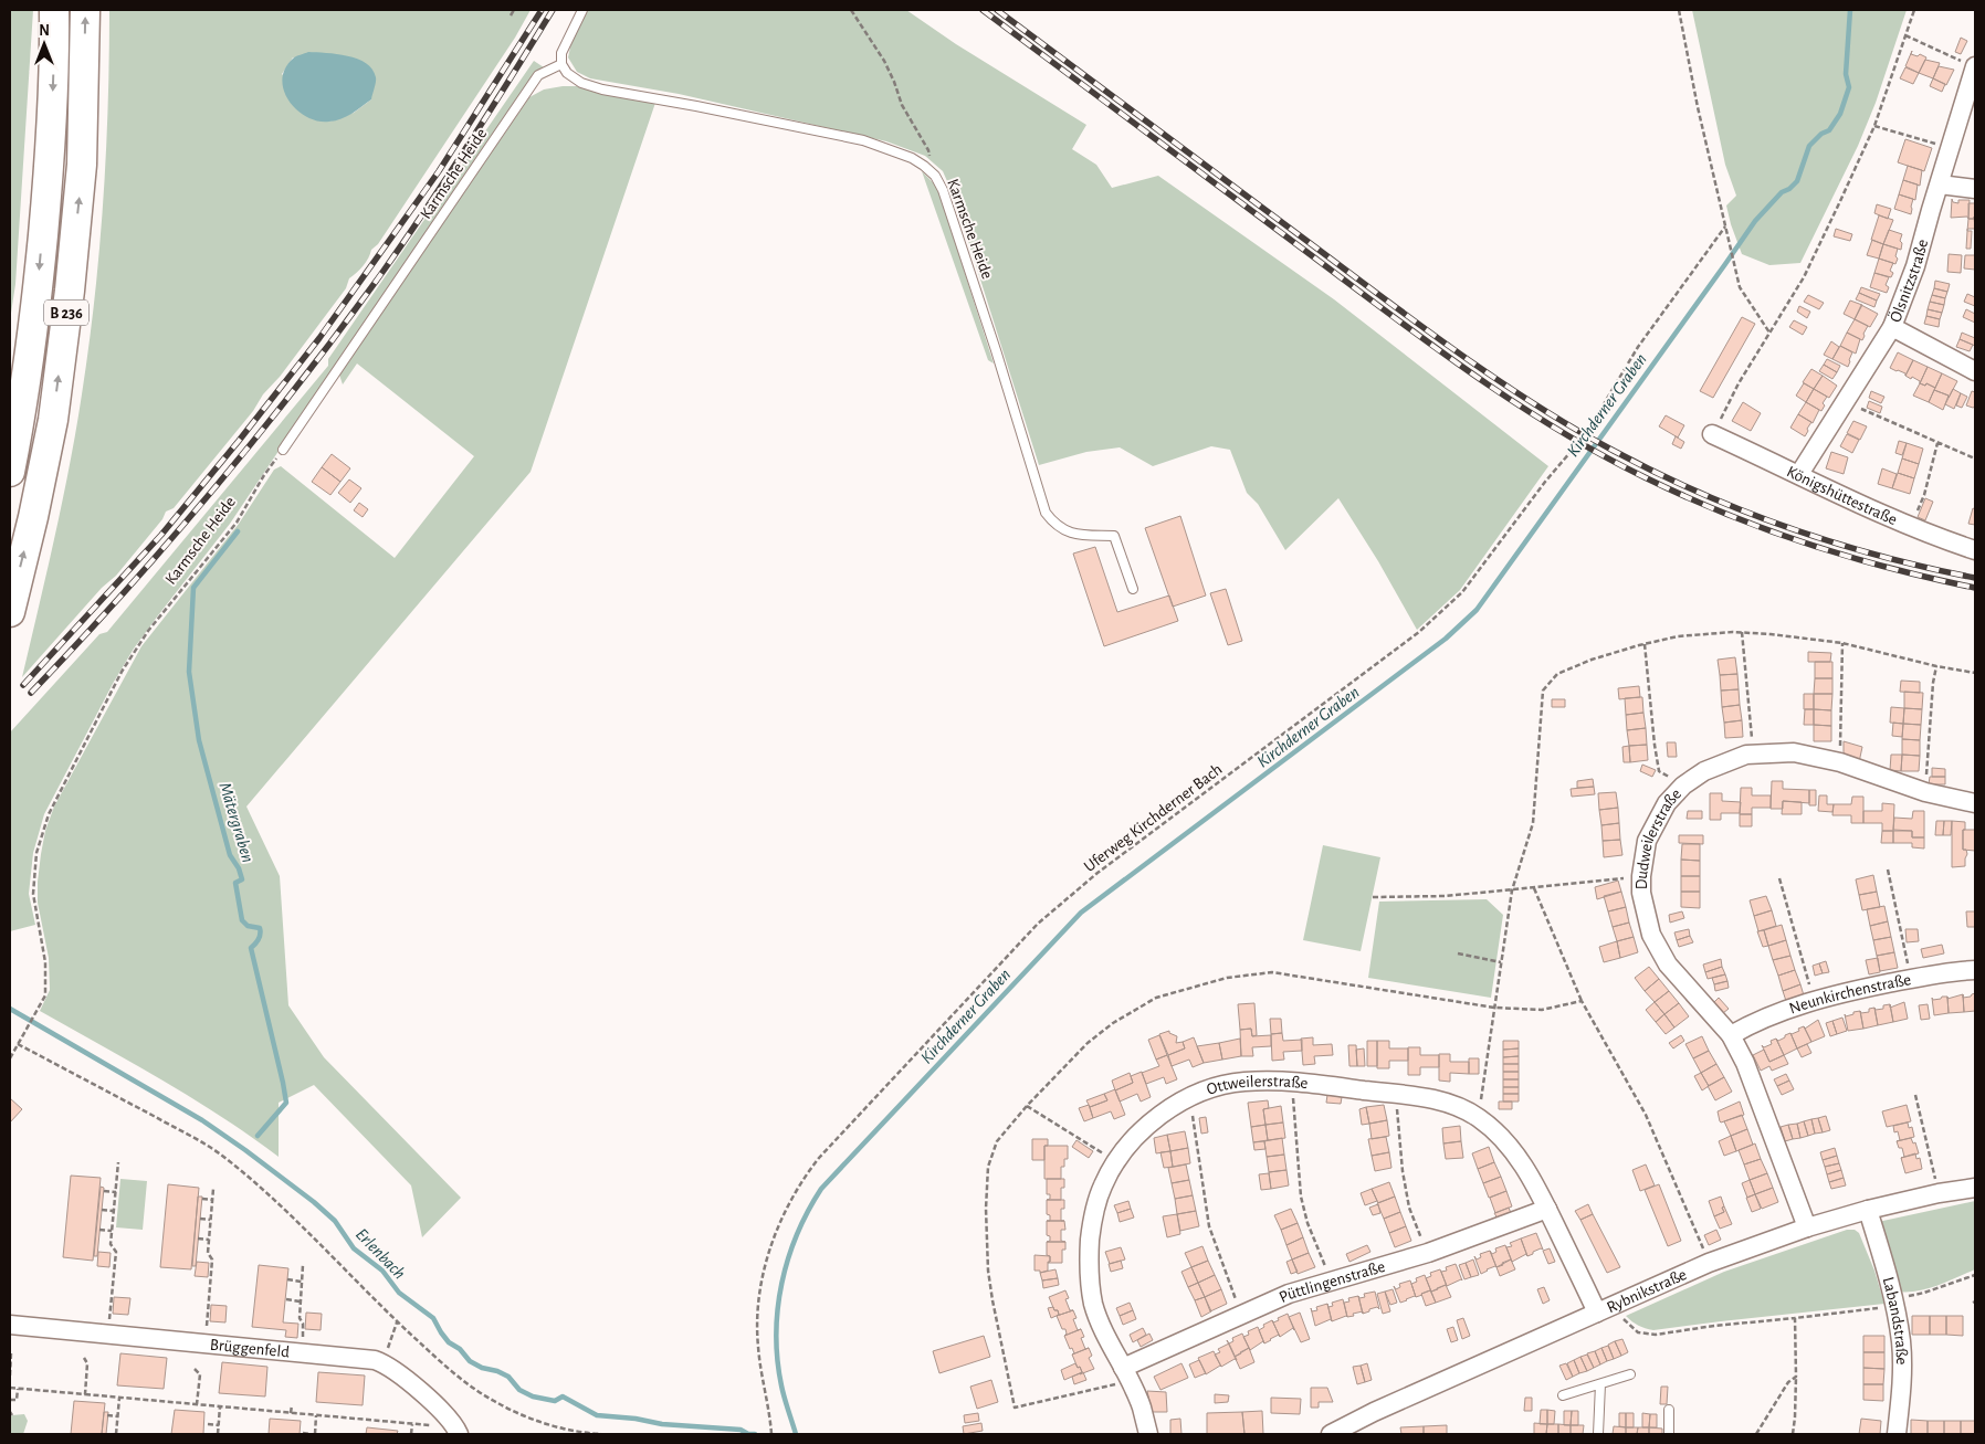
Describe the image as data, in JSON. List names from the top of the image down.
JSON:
{
  "streets": {
    "highway": ["B 236"],
    "street": [
      "Ölsnitzstraße",
      "Königshüttestraße",
      "Dudweilerstraße",
      "Neunkirchenstraße",
      "Ottweilerstraße",
      "Püttlingenstraße",
      "Rybnikstraße",
      "Labandstraße",
      "Brüggenfeld"
    ],
    "lane": ["Karmsche Heide"],
    "path": ["Uferweg Kirchderner Bach"]
  },
  "crossings": [
    ["Ölsnitzstraße", "Königshüttestraße"],
    ["Dudweilerstraße", "Neunkirchenstraße"],
    ["Dudweilerstraße", "Rybnikstraße"],
    ["Ottweilerstraße", "Püttlingenstraße"],
    ["Ottweilerstraße", "Rybnikstraße"],
    ["Rybnikstraße", "Labandstraße"]
  ],
  "water": ["Kirchderner Graben", "Mätergraben", "Erlenbach"],
  "north": "top"
}
